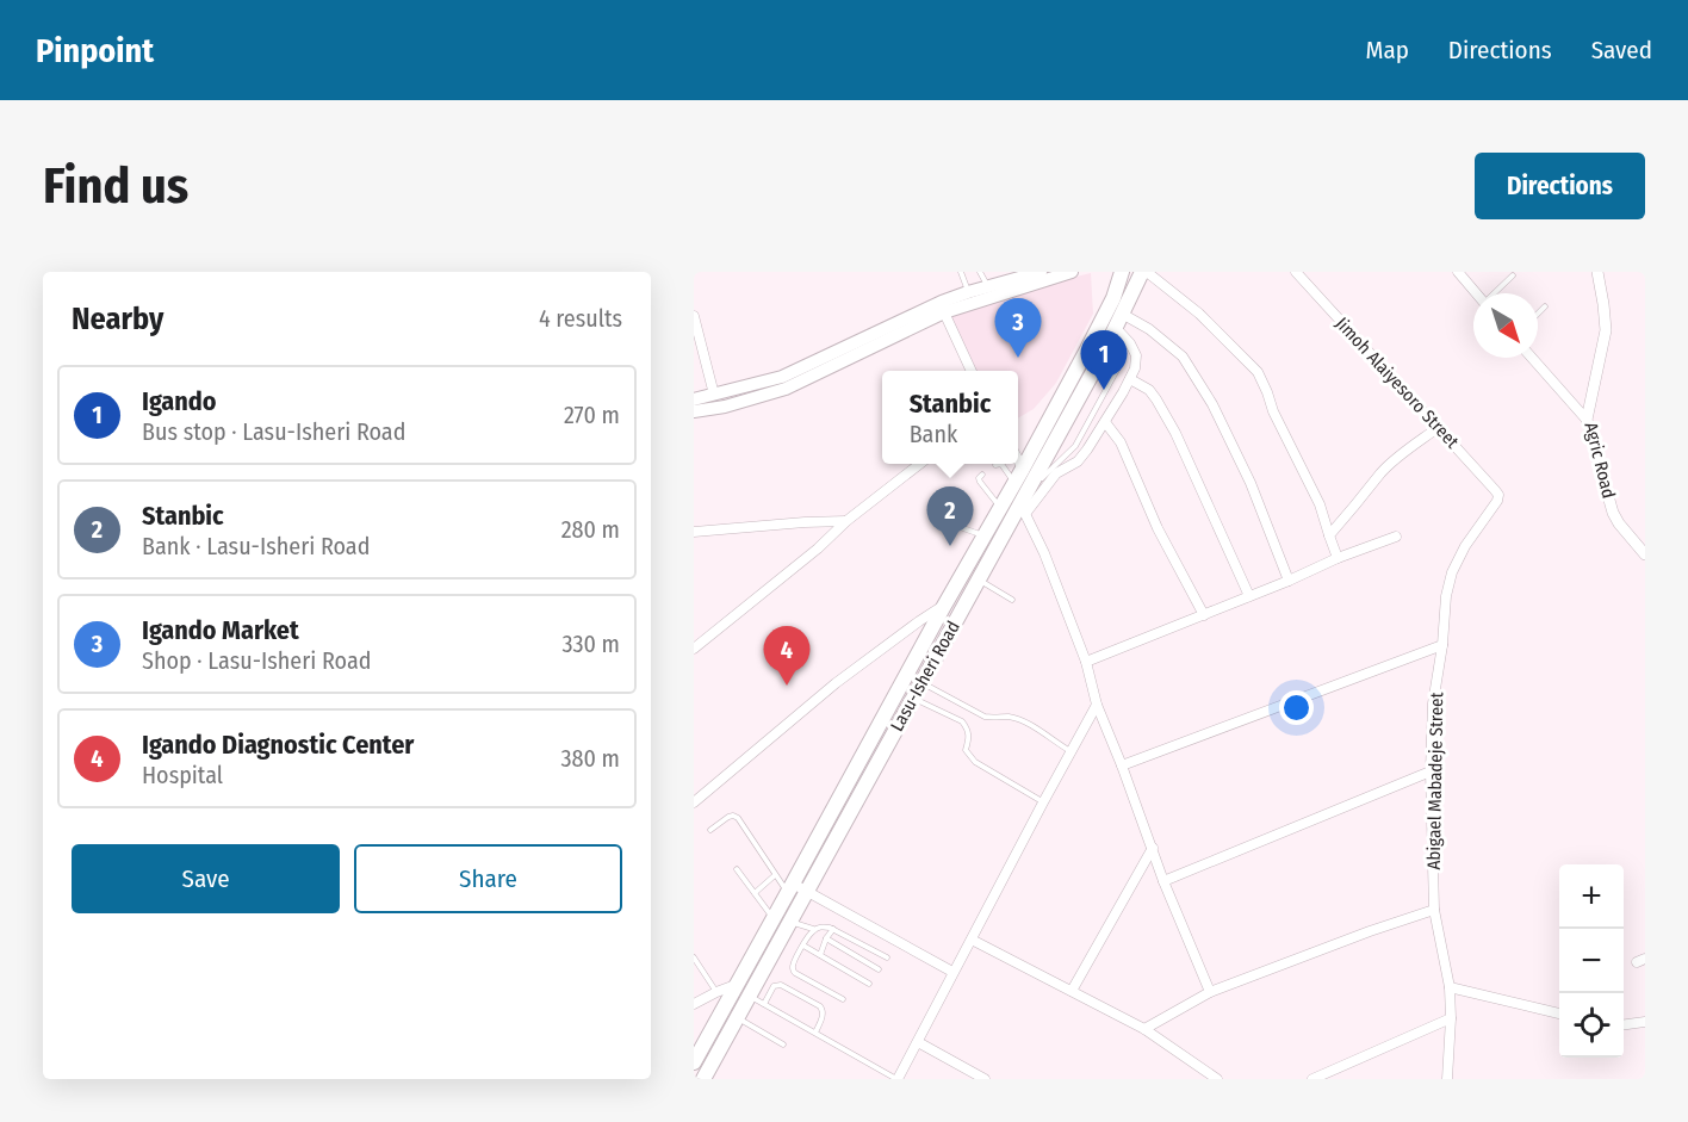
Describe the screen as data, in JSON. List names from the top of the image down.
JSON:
{
  "streets": {
    "main road": ["Lasu-Isheri Road"],
    "street": ["Jimoh Alaiyesoro Street", "Agric Road", "Abigael Mabadeje Street"]
  },
  "crossings": [
    ["Jimoh Alaiyesoro Street", "Abigael Mabadeje Street"]
  ],
  "north": "bottom right",
  "page": {
    "header": "Pinpoint",
    "nav": ["Map", "Directions", "Saved"],
    "buttons": [
      "Directions",
      ["Save", "Share"]
    ],
    "title": "Find us",
    "heading": ["Nearby", "4 results"],
    "pins": [
      "3",
      "1",
      "2",
      "4"
    ],
    "list": [
      {
        "mark": "1",
        "name": "Igando",
        "note": "Bus stop · Lasu-Isheri Road",
        "value": "270 m"
      },
      {
        "mark": "2",
        "name": "Stanbic",
        "note": "Bank · Lasu-Isheri Road",
        "value": "280 m"
      },
      {
        "mark": "3",
        "name": "Igando Market",
        "note": "Shop · Lasu-Isheri Road",
        "value": "330 m"
      },
      {
        "mark": "4",
        "name": "Igando Diagnostic Center",
        "note": "Hospital",
        "value": "380 m"
      }
    ],
    "popup": ["Stanbic", "Bank"],
    "map_buttons": ["+", "−"]
  }
}
